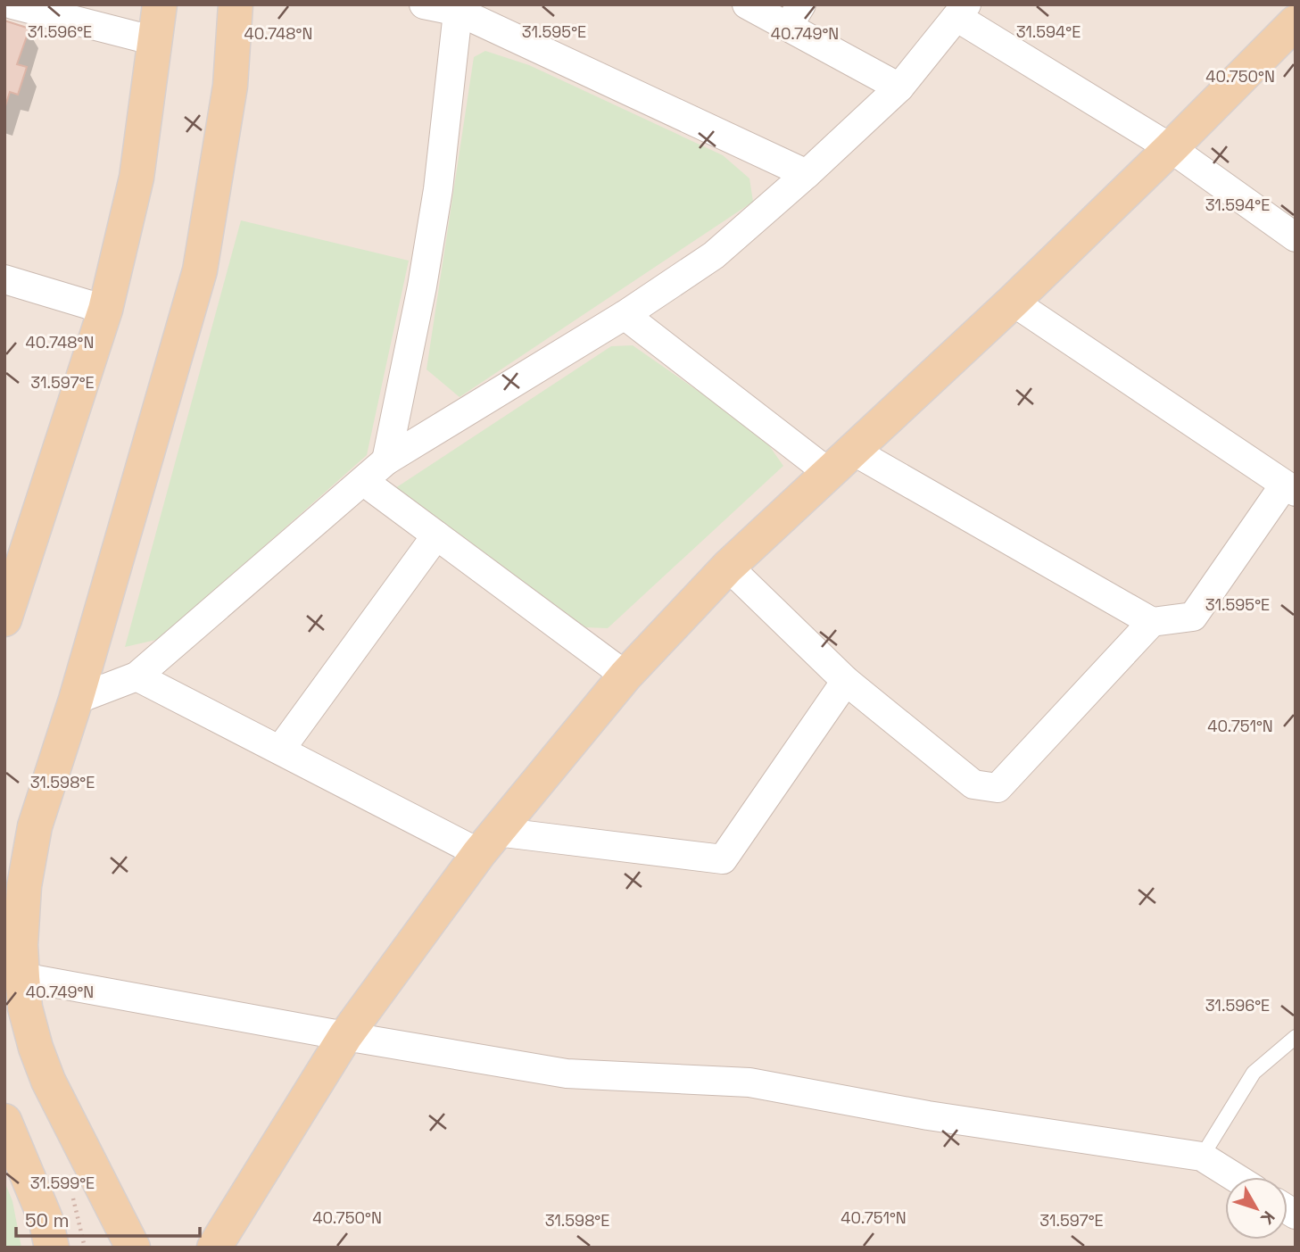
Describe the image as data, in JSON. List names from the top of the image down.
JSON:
{
  "scale_bar": "50 m",
  "north": "bottom right",
  "coordinates": [
    "31.594°E",
    "31.596°E",
    "31.595°E",
    "40.748°N",
    "40.749°N",
    "40.750°N",
    "31.597°E",
    "40.751°N",
    "31.598°E",
    "31.599°E"
  ]
}
